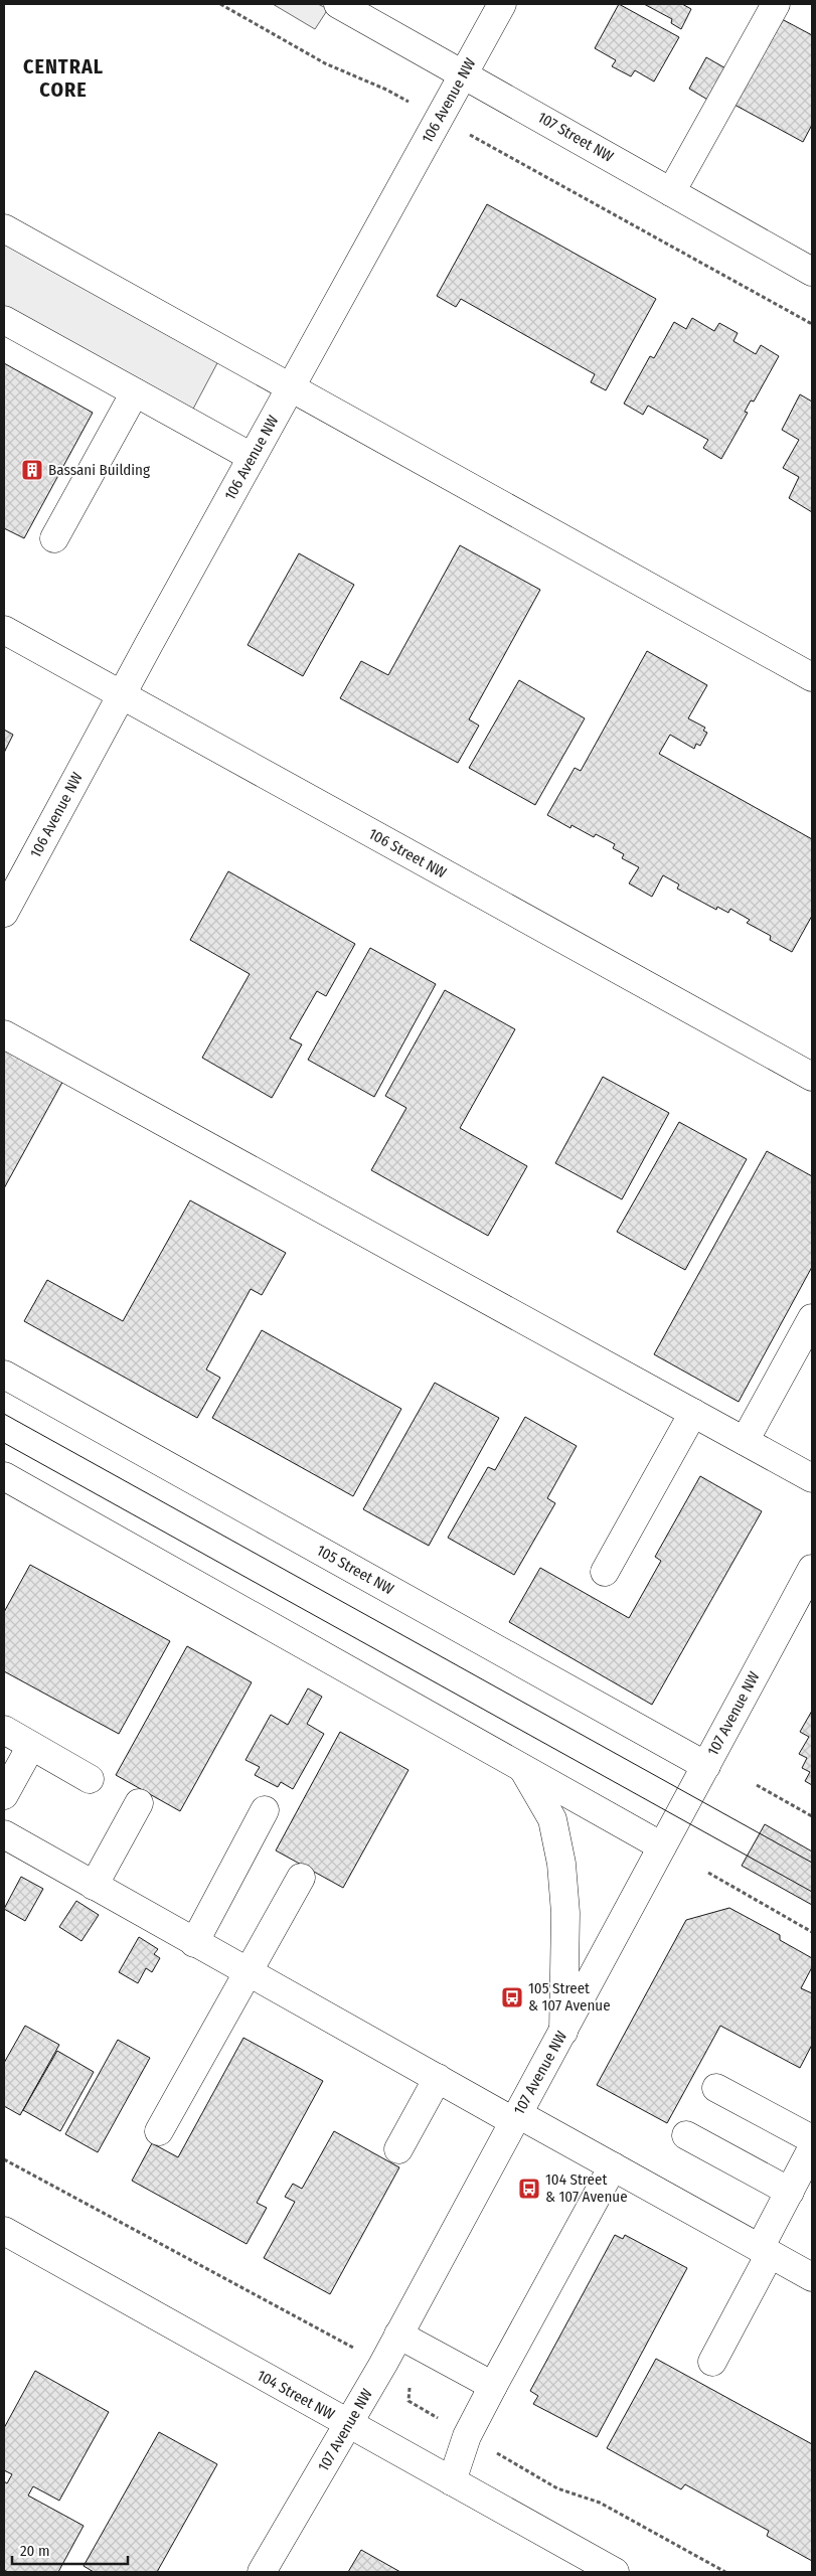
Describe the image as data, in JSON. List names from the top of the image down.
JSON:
{
  "streets": {
    "street": [
      "106 Avenue NW",
      "107 Street NW",
      "106 Street NW",
      "105 Street NW",
      "107 Avenue NW",
      "104 Street NW"
    ]
  },
  "crossings": [
    ["106 Avenue NW", "107 Street NW"],
    ["106 Avenue NW", "106 Street NW"],
    ["105 Street NW", "107 Avenue NW"],
    ["107 Avenue NW", "104 Street NW"]
  ],
  "districts": ["CENTRAL CORE"],
  "places": {
    "building": ["Bassani Building"],
    "bus stop": ["105 Street & 107 Avenue", "104 Street & 107 Avenue"]
  },
  "scale_bar": "20 m"
}
